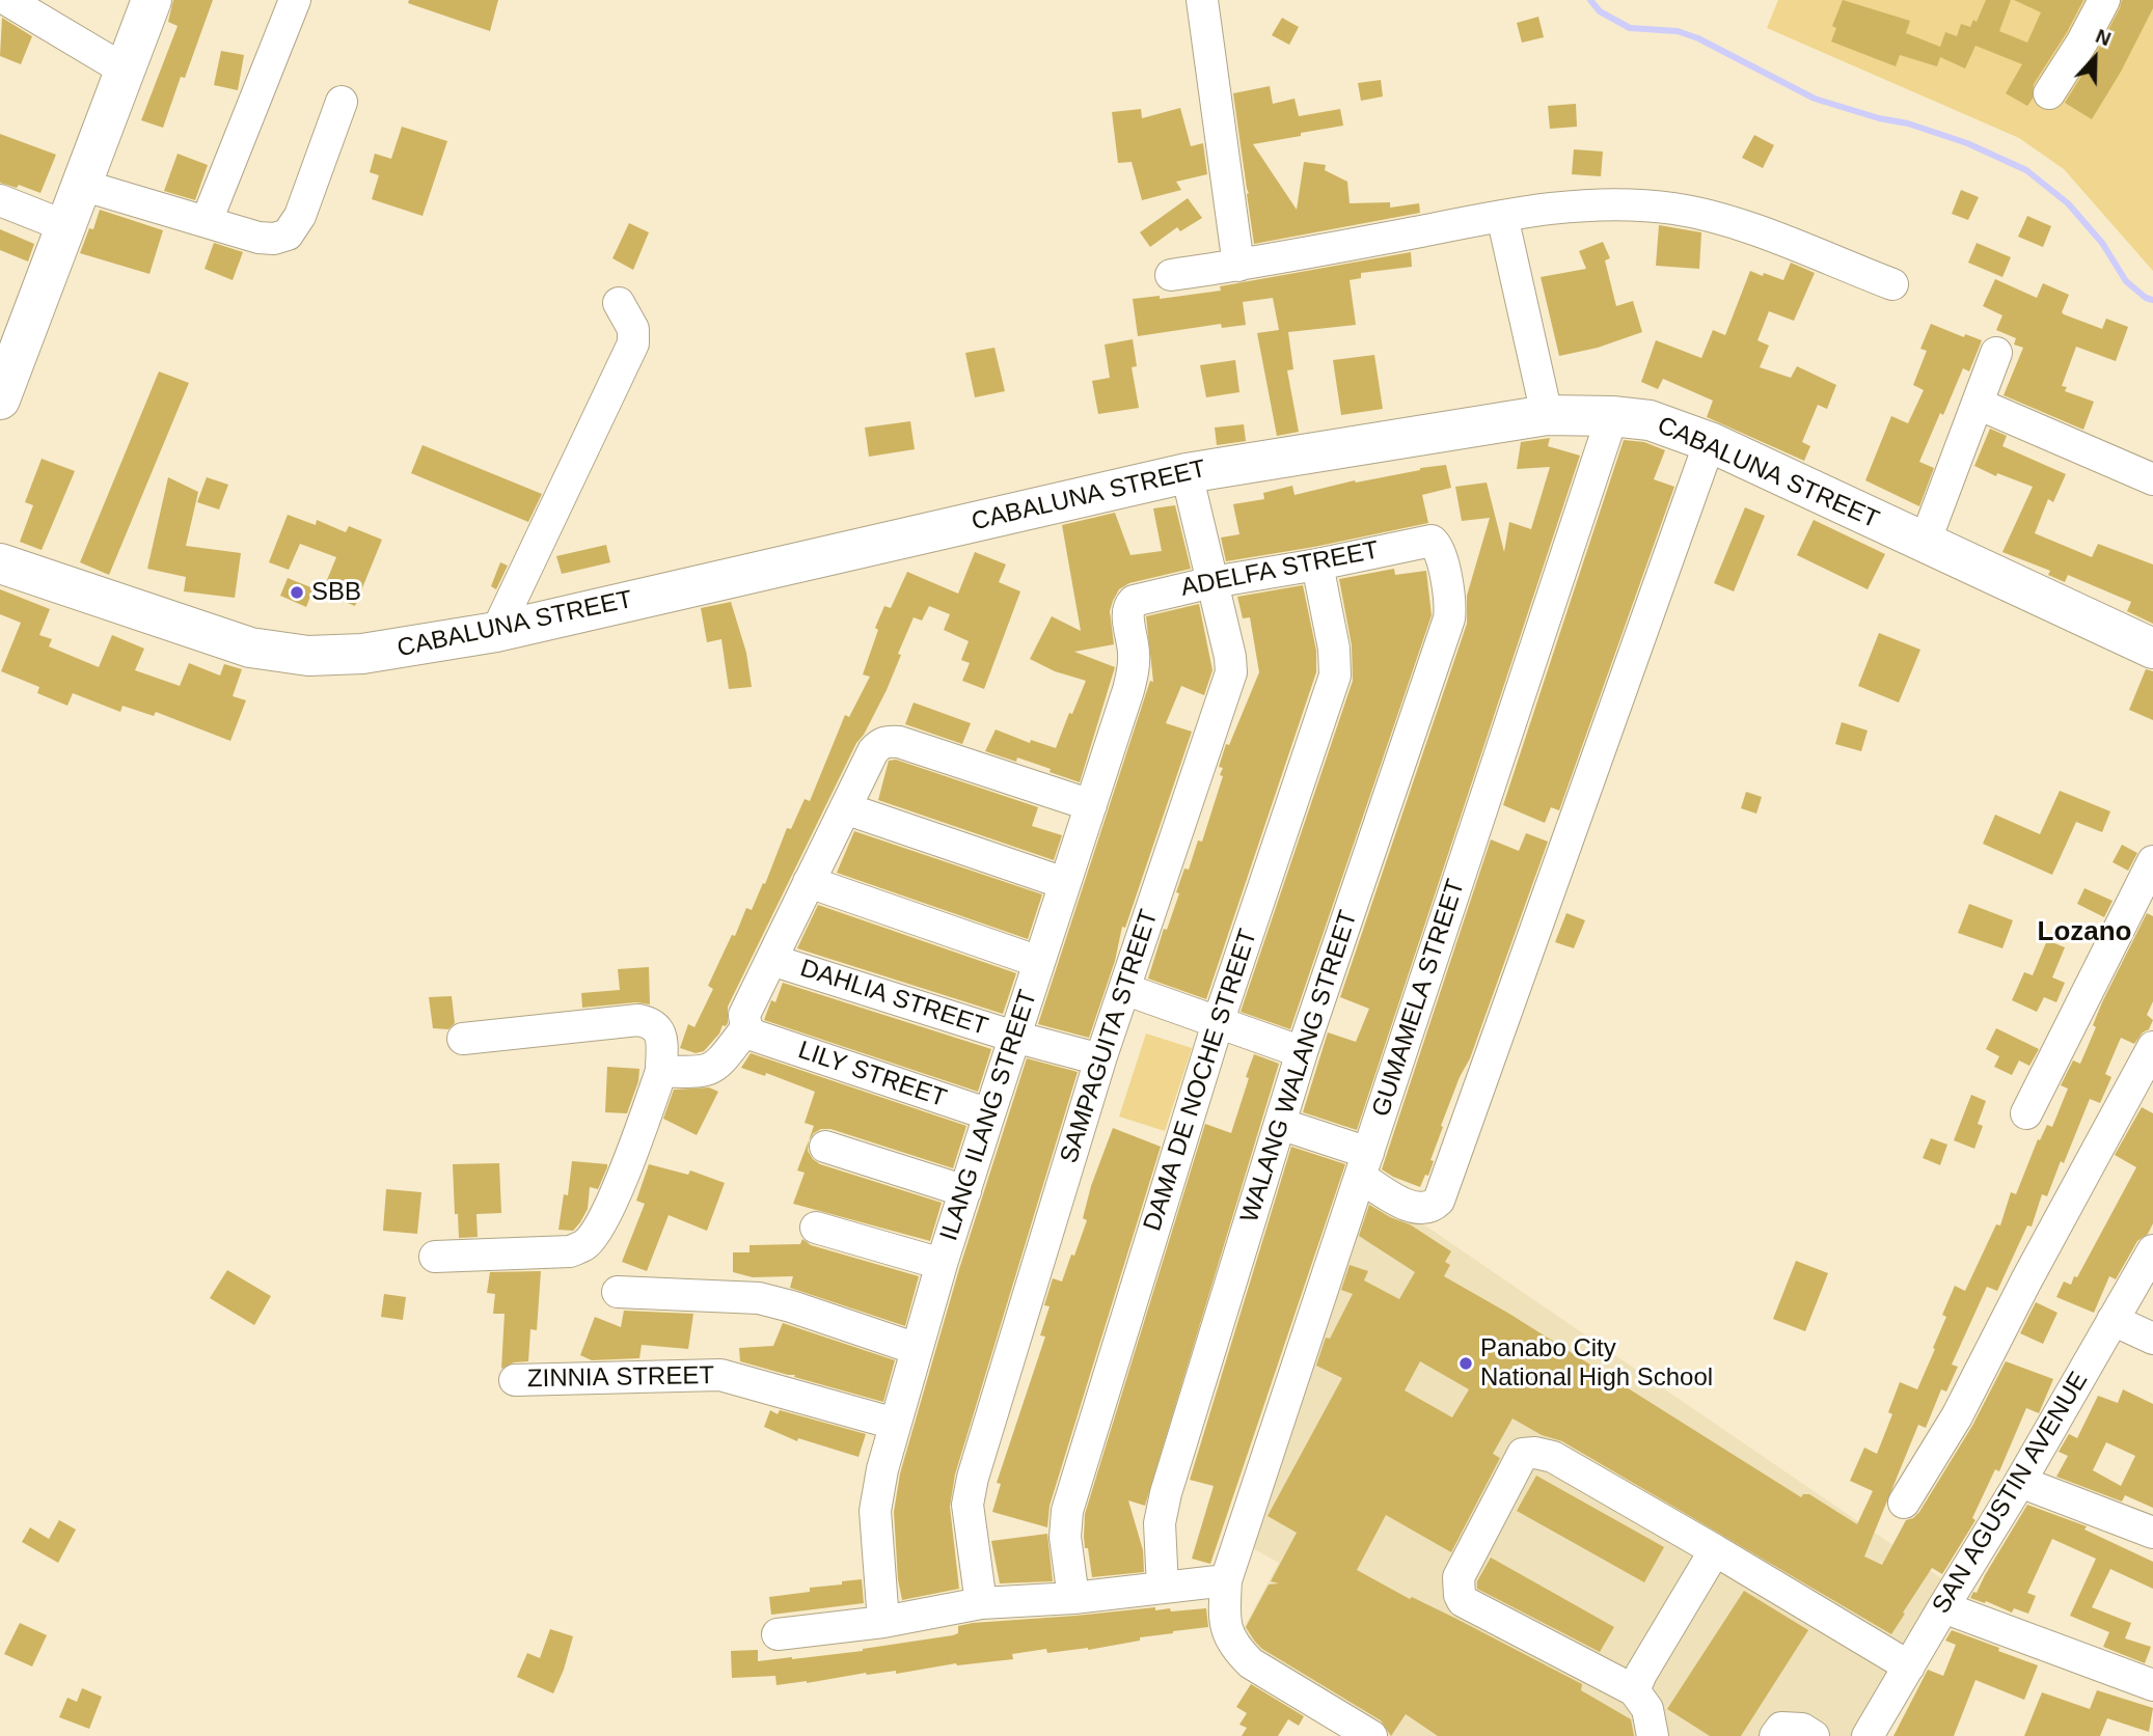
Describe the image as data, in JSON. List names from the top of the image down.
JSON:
{
  "streets": {
    "main road": ["CABALUNA STREET"],
    "street": [
      "ADELFA STREET",
      "DAHLIA STREET",
      "GUMAMELA STREET",
      "SAMPAGUITA STREET",
      "WALANG WALANG STREET",
      "LILY STREET",
      "DAMA DE NOCHE STREET",
      "ILANG ILANG STREET",
      "ZINNIA STREET",
      "SAN AGUSTIN AVENUE"
    ]
  },
  "crossings": [
    ["CABALUNA STREET", "GUMAMELA STREET"],
    ["CABALUNA STREET", "SAMPAGUITA STREET"],
    ["ADELFA STREET", "SAMPAGUITA STREET"],
    ["ADELFA STREET", "WALANG WALANG STREET"],
    ["ADELFA STREET", "DAMA DE NOCHE STREET"],
    ["ADELFA STREET", "ILANG ILANG STREET"],
    ["DAHLIA STREET", "SAMPAGUITA STREET"],
    ["DAHLIA STREET", "ILANG ILANG STREET"],
    ["LILY STREET", "ILANG ILANG STREET"],
    ["ILANG ILANG STREET", "ZINNIA STREET"]
  ],
  "districts": ["Lozano"],
  "places": ["SBB", "Panabo City National High School"],
  "north": "top"
}
